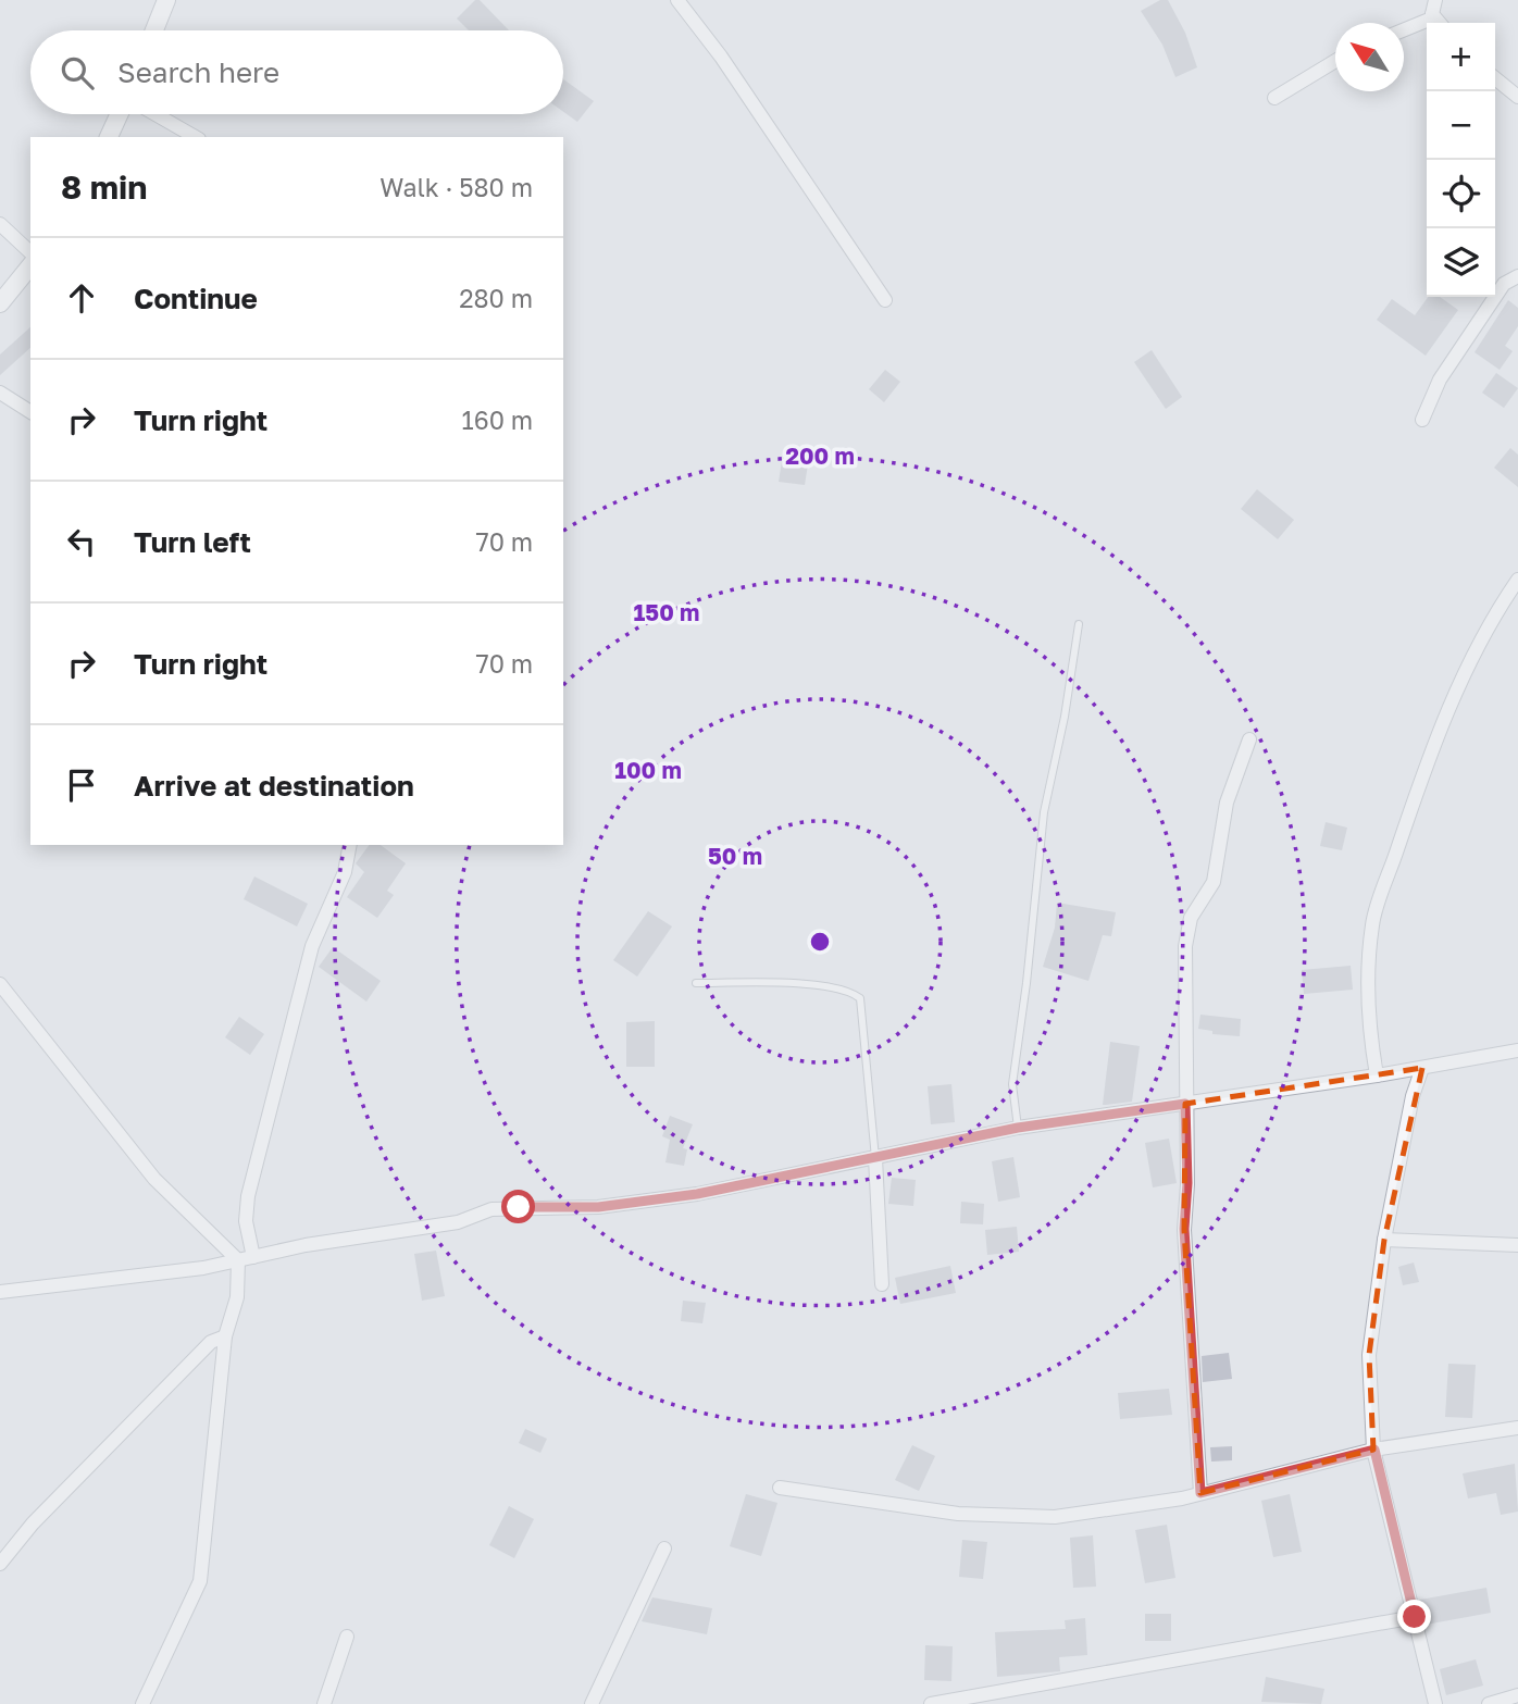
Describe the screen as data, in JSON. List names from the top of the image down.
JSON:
{
  "north": "top left",
  "page": {
    "map_buttons": ["+", "−"],
    "search": "Search here",
    "heading": ["8 min", "Walk · 580 m"],
    "list": [
      ["Continue", "280 m"],
      ["Turn right", "160 m"],
      ["Turn left", "70 m"],
      ["Turn right", "70 m"],
      "Arrive at destination"
    ]
  },
  "rings": [
    "200 m",
    "150 m",
    "100 m",
    "50 m"
  ]
}
